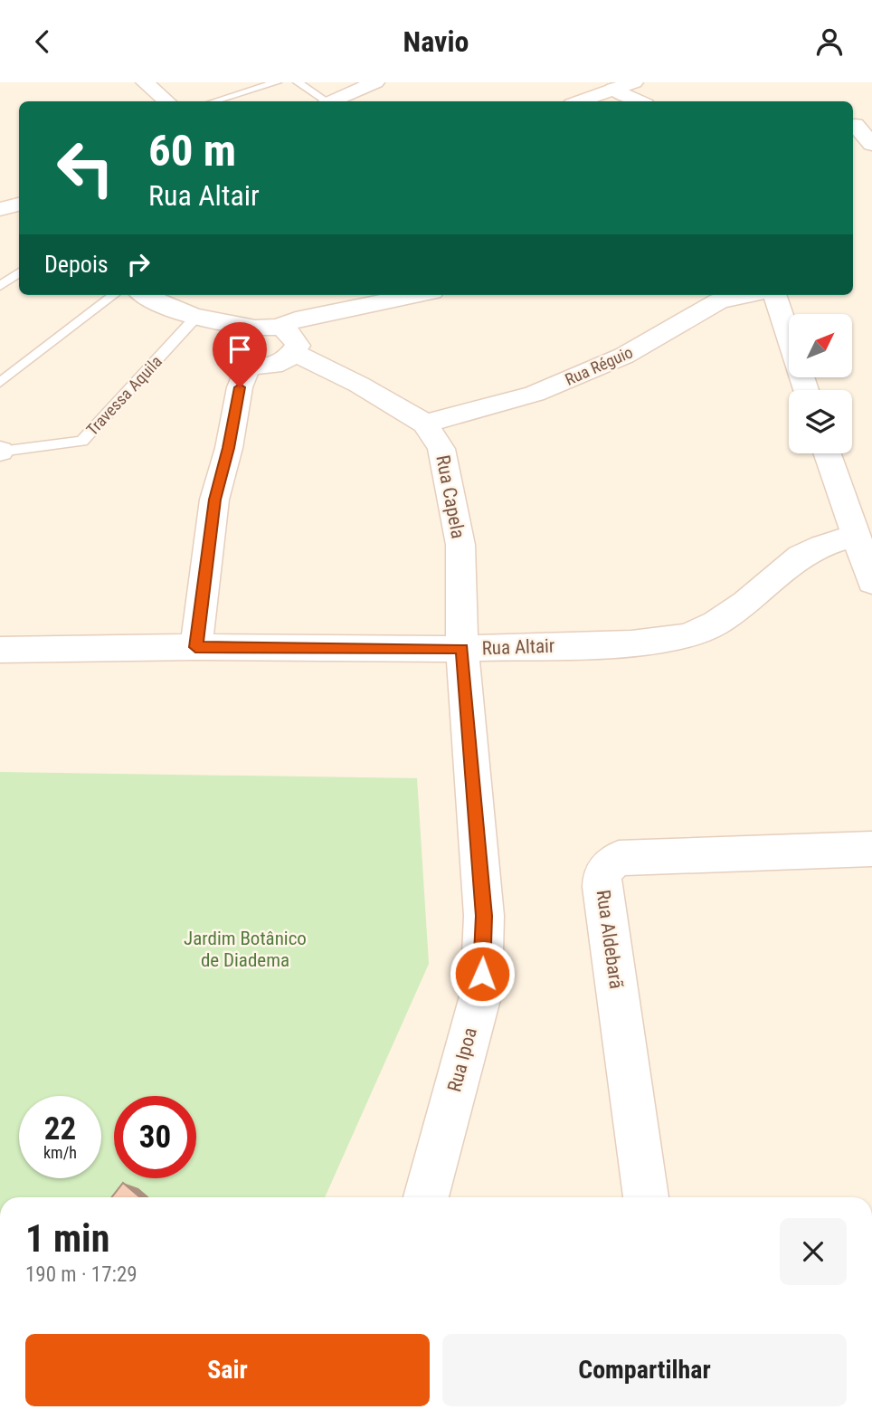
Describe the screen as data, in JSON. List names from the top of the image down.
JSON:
{
  "streets": {
    "street": [
      "Rua Réguio",
      "Rua Capela",
      "Rua Altair",
      "Rua Aldebarã",
      "Rua Ipoa"
    ],
    "lane": ["Travessa Aquila"]
  },
  "crossings": [
    ["Rua Réguio", "Rua Capela"],
    ["Rua Capela", "Rua Altair"],
    ["Rua Capela", "Rua Ipoa"],
    ["Rua Altair", "Rua Ipoa"]
  ],
  "parks": ["Jardim Botânico de Diadema"],
  "north": "top right",
  "page": {
    "header": "Navio",
    "turn": ["60 m", "Rua Altair"],
    "then": "Depois",
    "speed": "22 km/h",
    "limit": "30",
    "heading": ["1 min", "190 m · 17:29"],
    "buttons": ["Sair", "Compartilhar"]
  }
}
